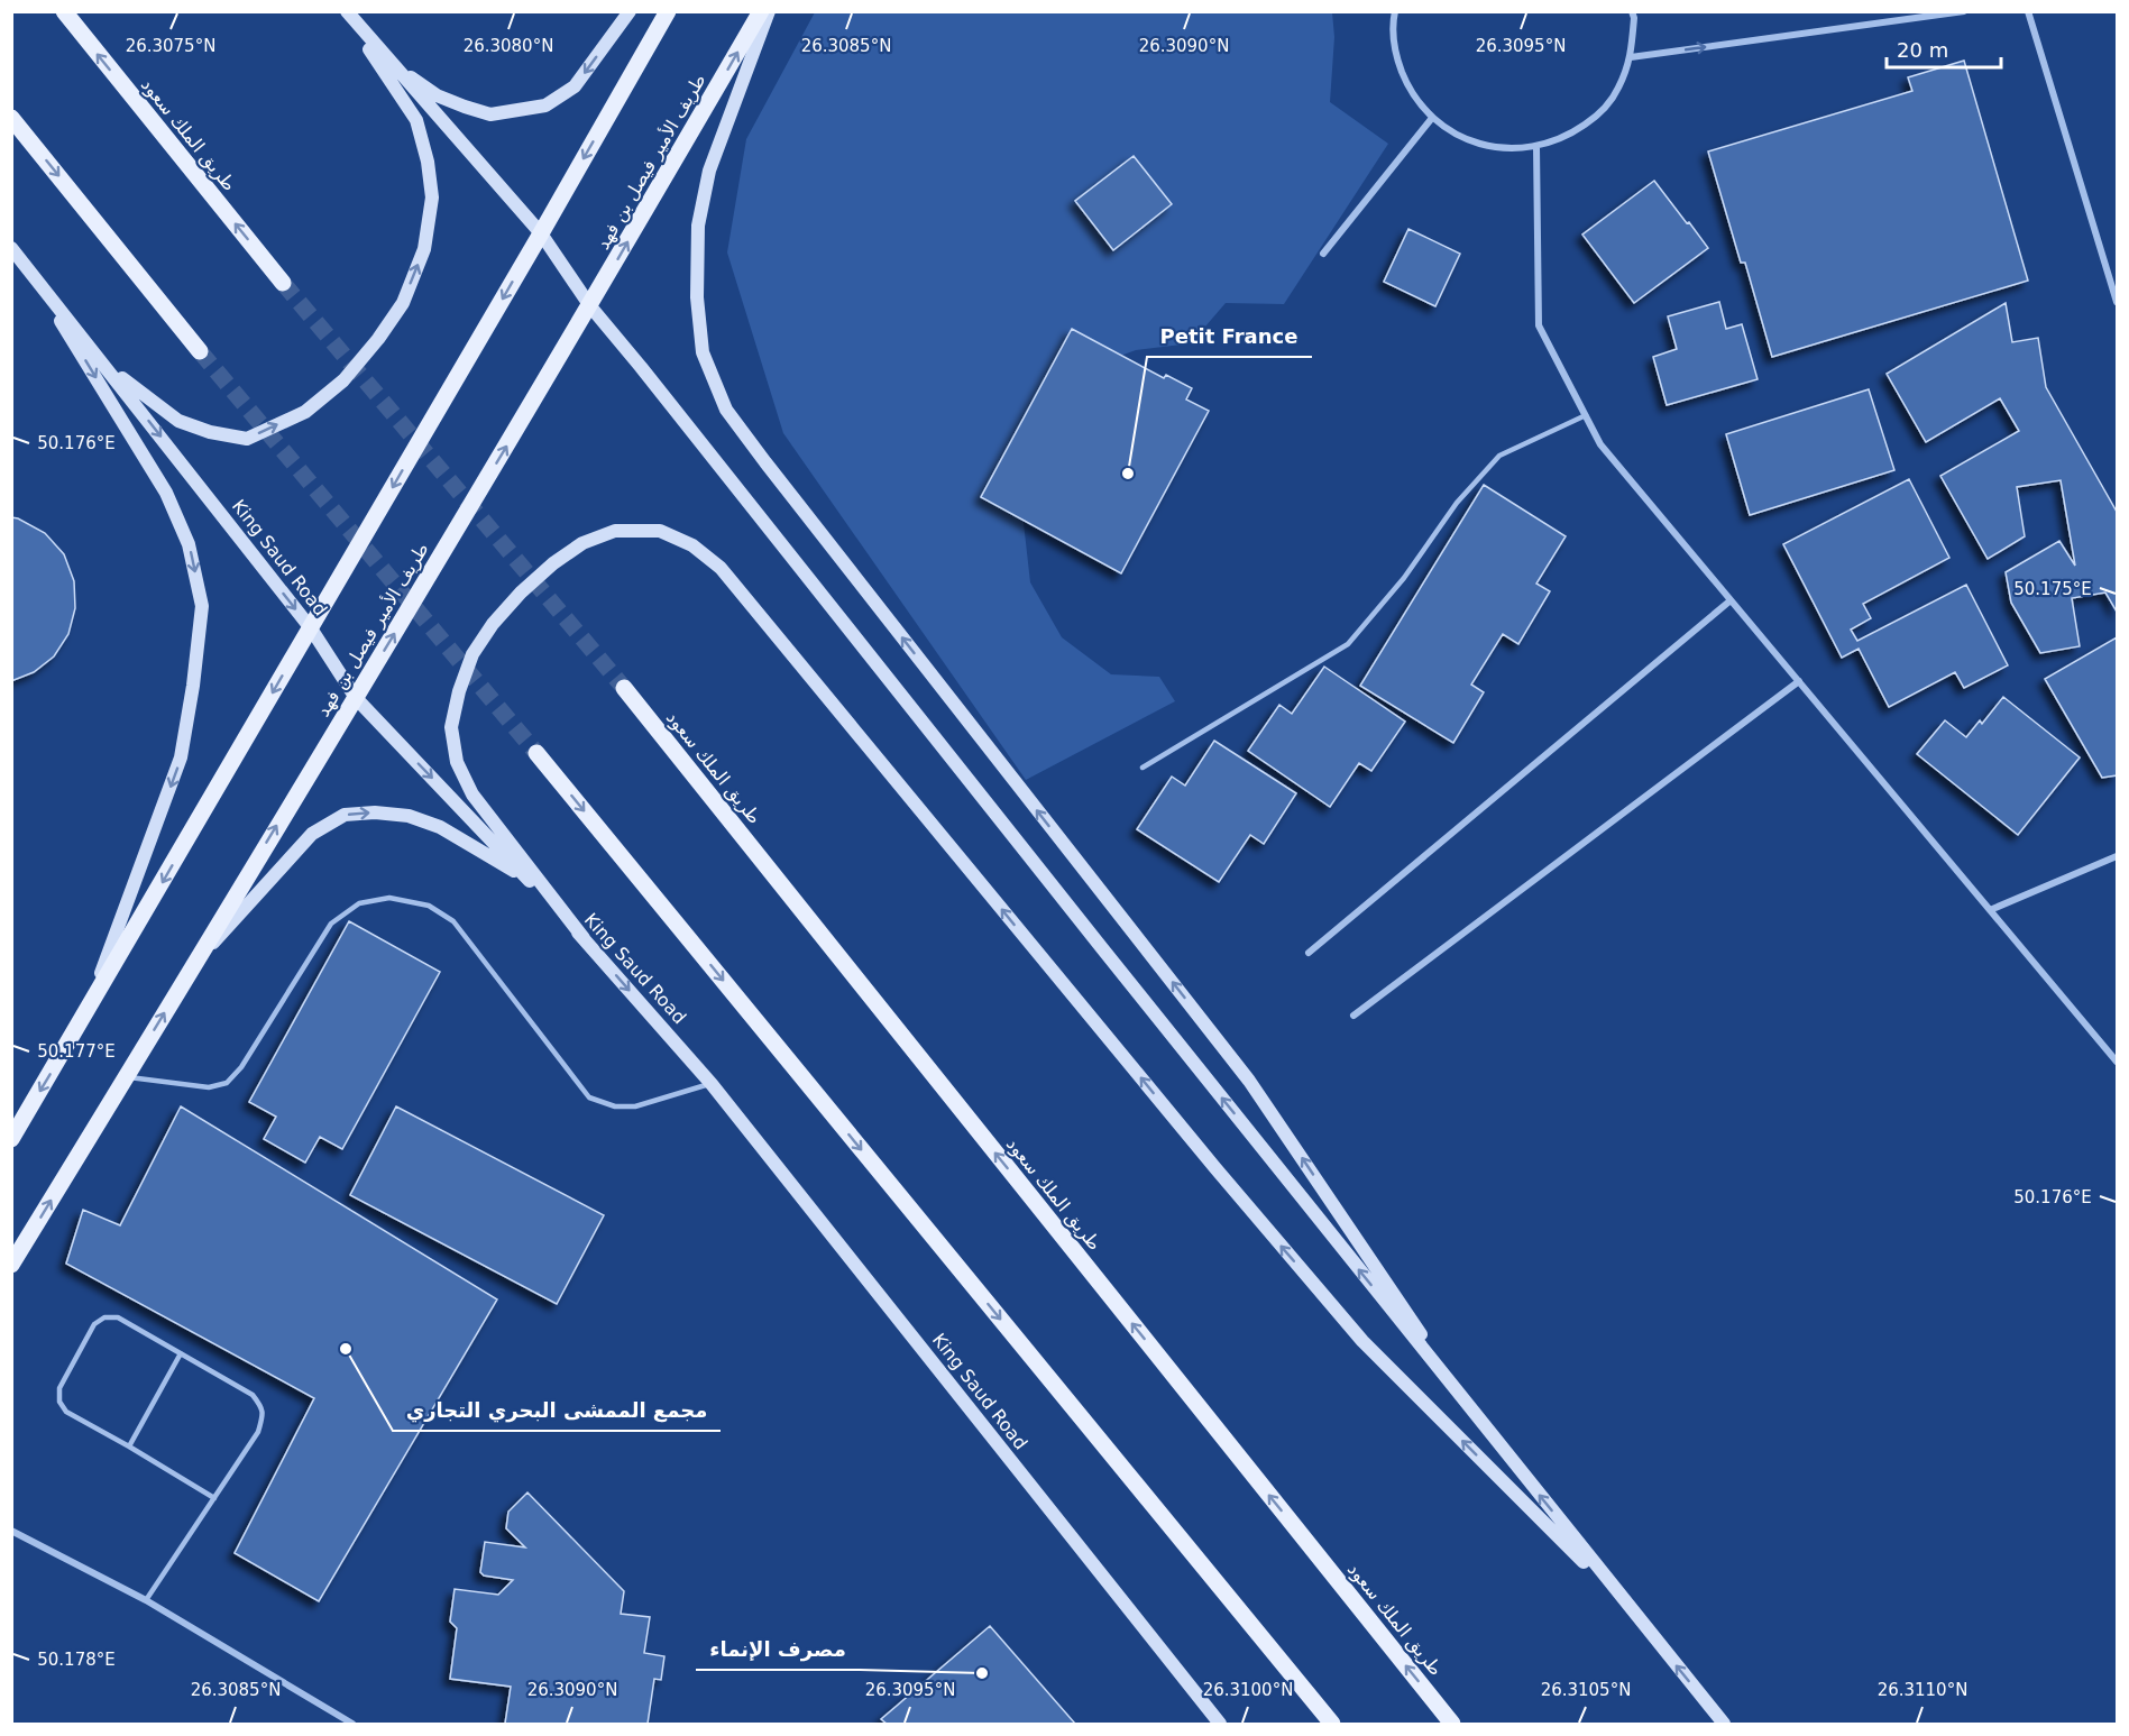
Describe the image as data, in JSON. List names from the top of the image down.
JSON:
{
  "streets": {
    "main road": ["طريق الملك سعود", "طريف الأمير فيصل بن فهد", "King Saud Road"]
  },
  "crossings": [
    ["طريف الأمير فيصل بن فهد", "King Saud Road"]
  ],
  "places": ["Petit France", "مجمع الممشى البحري التجاري", "مصرف الإنماء"],
  "scale_bar": "20 m",
  "coordinates": [
    "26.3075°N",
    "26.3080°N",
    "26.3085°N",
    "26.3090°N",
    "26.3095°N",
    "50.176°E",
    "50.175°E",
    "50.177°E",
    "50.178°E",
    "26.3100°N",
    "26.3105°N",
    "26.3110°N"
  ]
}
